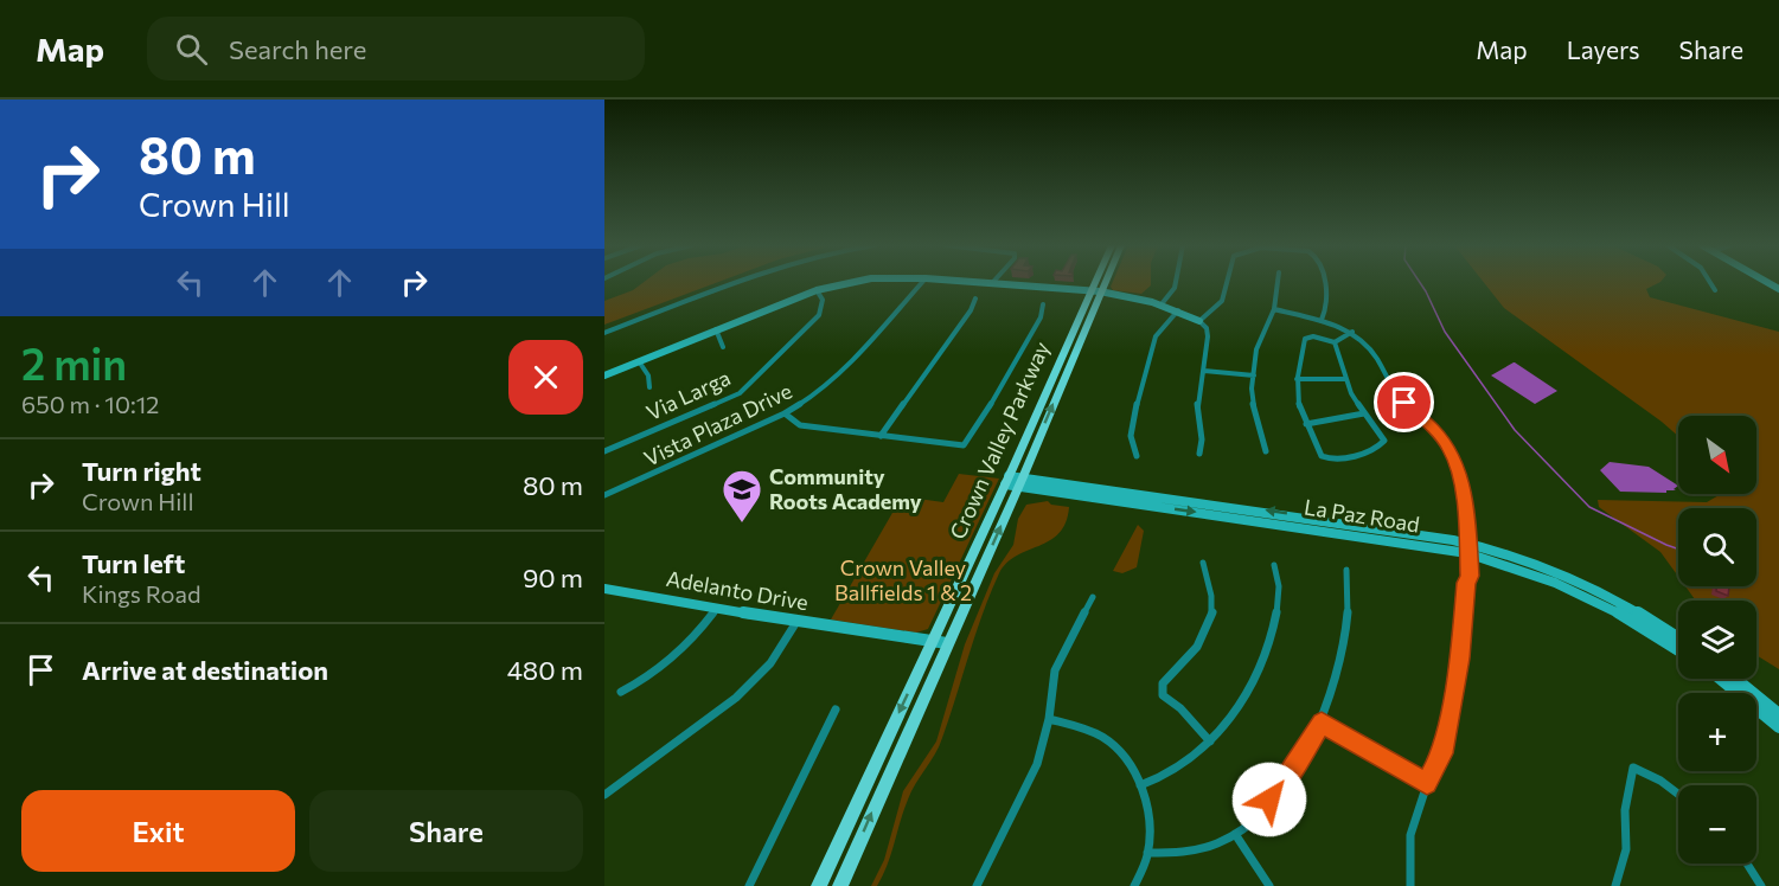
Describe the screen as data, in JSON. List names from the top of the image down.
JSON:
{
  "streets": {
    "main road": ["Crown Valley Parkway"],
    "street": [
      "Via Larga",
      "Vista Plaza Drive",
      "La Paz Road",
      "Adelanto Drive"
    ]
  },
  "crossings": [
    ["Crown Valley Parkway", "La Paz Road"],
    ["Crown Valley Parkway", "Adelanto Drive"]
  ],
  "parks": ["Crown Valley Ballfields 1 & 2"],
  "places": {
    "school or university": ["Community Roots Academy"]
  },
  "north": "bottom right",
  "page": {
    "header": "Map",
    "search": "Search here",
    "nav": ["Map", "Layers", "Share"],
    "turn": ["80 m", "Crown Hill"],
    "heading": ["2 min", "650 m · 10:12"],
    "map_buttons": ["+", "−"],
    "list": [
      {
        "name": "Turn right",
        "note": "Crown Hill",
        "value": "80 m"
      },
      {
        "name": "Turn left",
        "note": "Kings Road",
        "value": "90 m"
      },
      {
        "name": "Arrive at destination",
        "value": "480 m"
      }
    ],
    "buttons": ["Exit", "Share"]
  }
}
